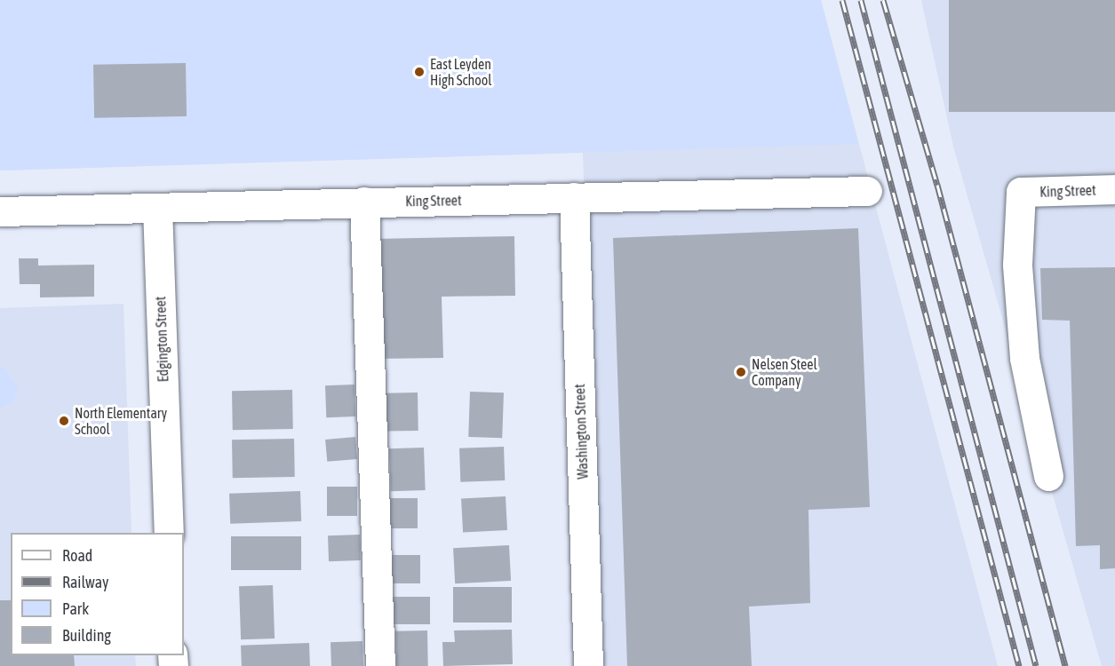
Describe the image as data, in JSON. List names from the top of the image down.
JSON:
{
  "streets": {
    "street": ["King Street", "Edgington Street", "Washington Street"]
  },
  "crossings": [
    ["King Street", "Edgington Street"],
    ["King Street", "Washington Street"]
  ],
  "places": ["East Leyden High School", "Nelsen Steel Company", "North Elementary School"],
  "legend": [
    "Road",
    "Railway",
    "Park",
    "Building"
  ]
}
